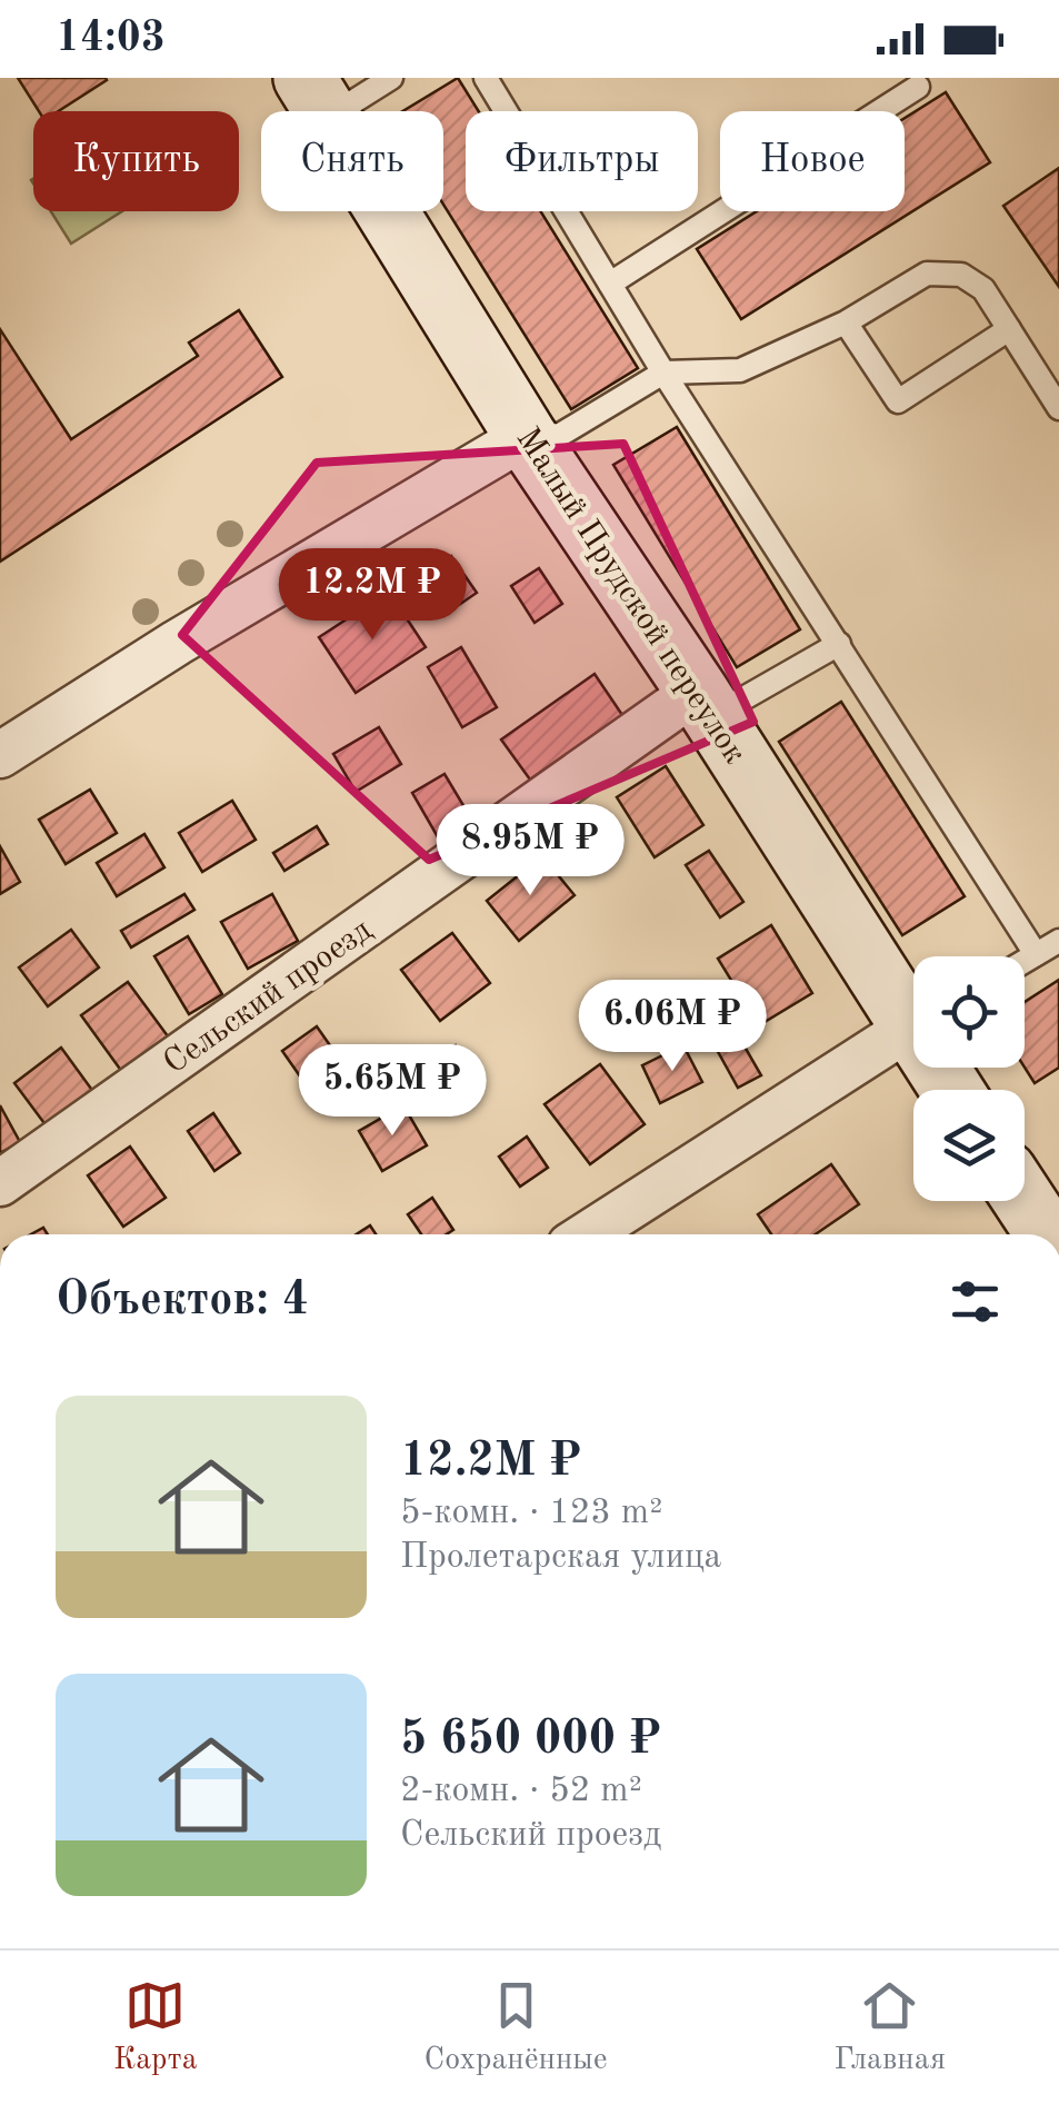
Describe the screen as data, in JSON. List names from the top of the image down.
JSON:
{
  "streets": {
    "street": ["Малый Прудской переулок", "Сельский проезд"]
  },
  "crossings": [
    ["Малый Прудской переулок", "Сельский проезд"]
  ],
  "page": {
    "status": "14:03",
    "chip": [
      "Купить",
      "Снять",
      "Фильтры",
      "Новое"
    ],
    "price": [
      "12.2M ₽",
      "8.95M ₽",
      "6.06M ₽",
      "5.65M ₽"
    ],
    "heading": "Объектов: 4",
    "list": [
      {
        "name": "12.2M ₽",
        "note": "5-комн. · 123 m² · Пролетарская улица"
      },
      {
        "name": "5 650 000 ₽",
        "note": "2-комн. · 52 m² · Сельский проезд"
      }
    ],
    "tabs": ["Карта", "Сохранённые", "Главная"]
  }
}
